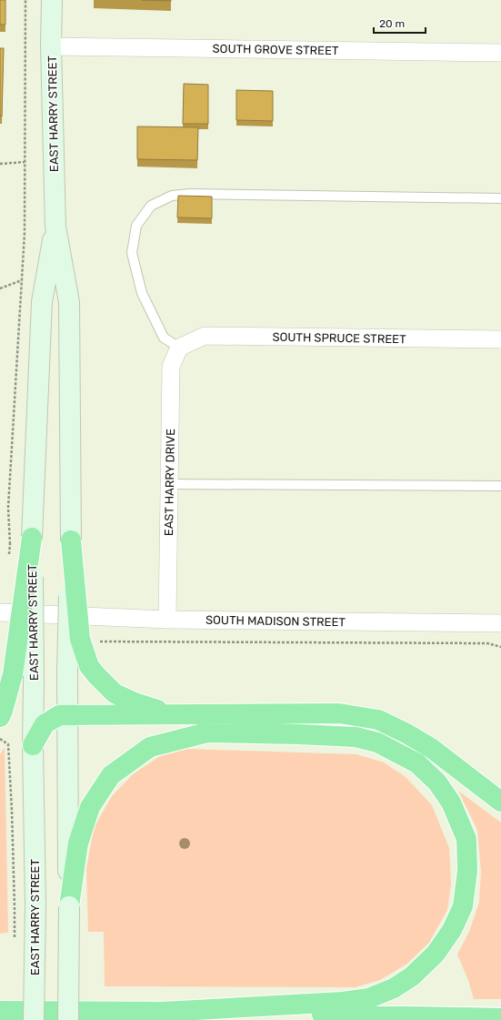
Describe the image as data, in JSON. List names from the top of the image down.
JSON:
{
  "streets": {
    "main road": ["EAST HARRY STREET"],
    "street": [
      "SOUTH GROVE STREET",
      "SOUTH SPRUCE STREET",
      "EAST HARRY DRIVE",
      "SOUTH MADISON STREET"
    ]
  },
  "crossings": [
    ["SOUTH GROVE STREET", "EAST HARRY STREET"],
    ["SOUTH SPRUCE STREET", "EAST HARRY DRIVE"],
    ["EAST HARRY DRIVE", "SOUTH MADISON STREET"]
  ],
  "scale_bar": "20 m"
}
